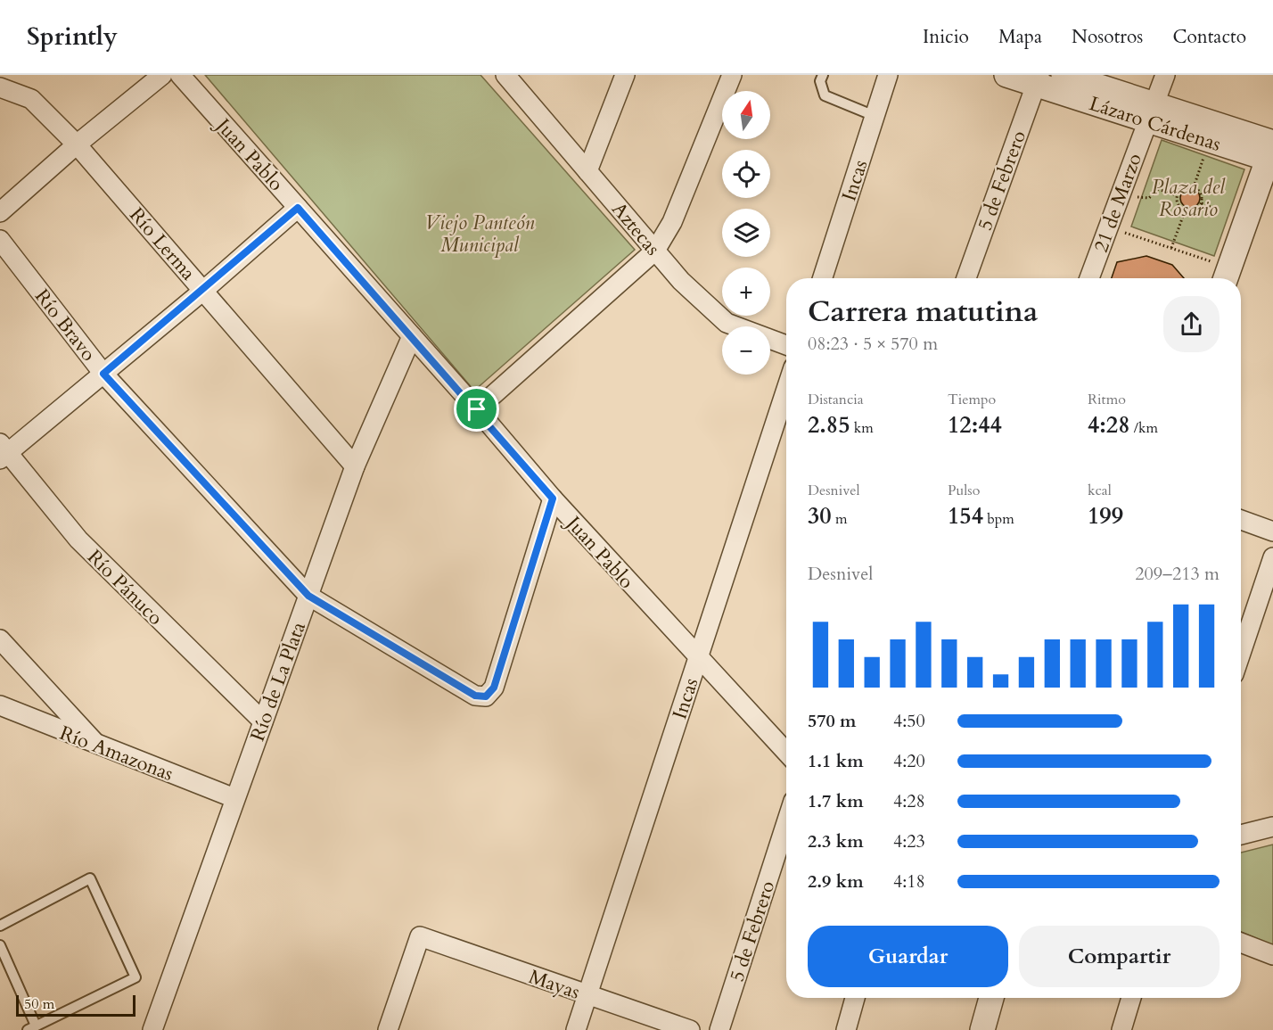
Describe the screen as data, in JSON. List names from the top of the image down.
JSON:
{
  "streets": {
    "street": [
      "Lázaro Cárdenas",
      "Juan Pablo",
      "Incas",
      "5 de Febrero",
      "21 de Marzo",
      "Aztecas",
      "Río Lerma",
      "Río Bravo",
      "Río Pánuco",
      "Río de La Plata",
      "Río Amazonas",
      "Mayas"
    ]
  },
  "crossings": [
    ["Lázaro Cárdenas", "5 de Febrero"],
    ["Lázaro Cárdenas", "21 de Marzo"],
    ["Juan Pablo", "Incas"],
    ["Juan Pablo", "Río Bravo"],
    ["Juan Pablo", "Río de La Plata"],
    ["Incas", "Mayas"],
    ["Río Lerma", "Río de La Plata"],
    ["Río Bravo", "Río de La Plata"],
    ["Río Pánuco", "Río de La Plata"],
    ["Río de La Plata", "Río Amazonas"]
  ],
  "parks": ["Plaza del Rosario", "Viejo Panteón Municipal"],
  "scale_bar": "50 m",
  "north": "top",
  "page": {
    "header": "Sprintly",
    "nav": [
      "Inicio",
      "Mapa",
      "Nosotros",
      "Contacto"
    ],
    "map_buttons": ["+", "−"],
    "heading": ["Carrera matutina", "08:23 · 5 × 570 m"],
    "stats": [
      ["Distancia", "2.85 km"],
      ["Tiempo", "12:44"],
      ["Ritmo", "4:28 /km"],
      ["Desnivel", "30 m"],
      ["Pulso", "154 bpm"],
      ["kcal", "199"]
    ],
    "chart": ["Desnivel", "209–213 m"],
    "list": [
      {
        "name": "570 m",
        "note": "4:50"
      },
      {
        "name": "1.1 km",
        "note": "4:20"
      },
      {
        "name": "1.7 km",
        "note": "4:28"
      },
      {
        "name": "2.3 km",
        "note": "4:23"
      },
      {
        "name": "2.9 km",
        "note": "4:18"
      }
    ],
    "buttons": ["Guardar", "Compartir"],
    "scale": "50 m"
  }
}
